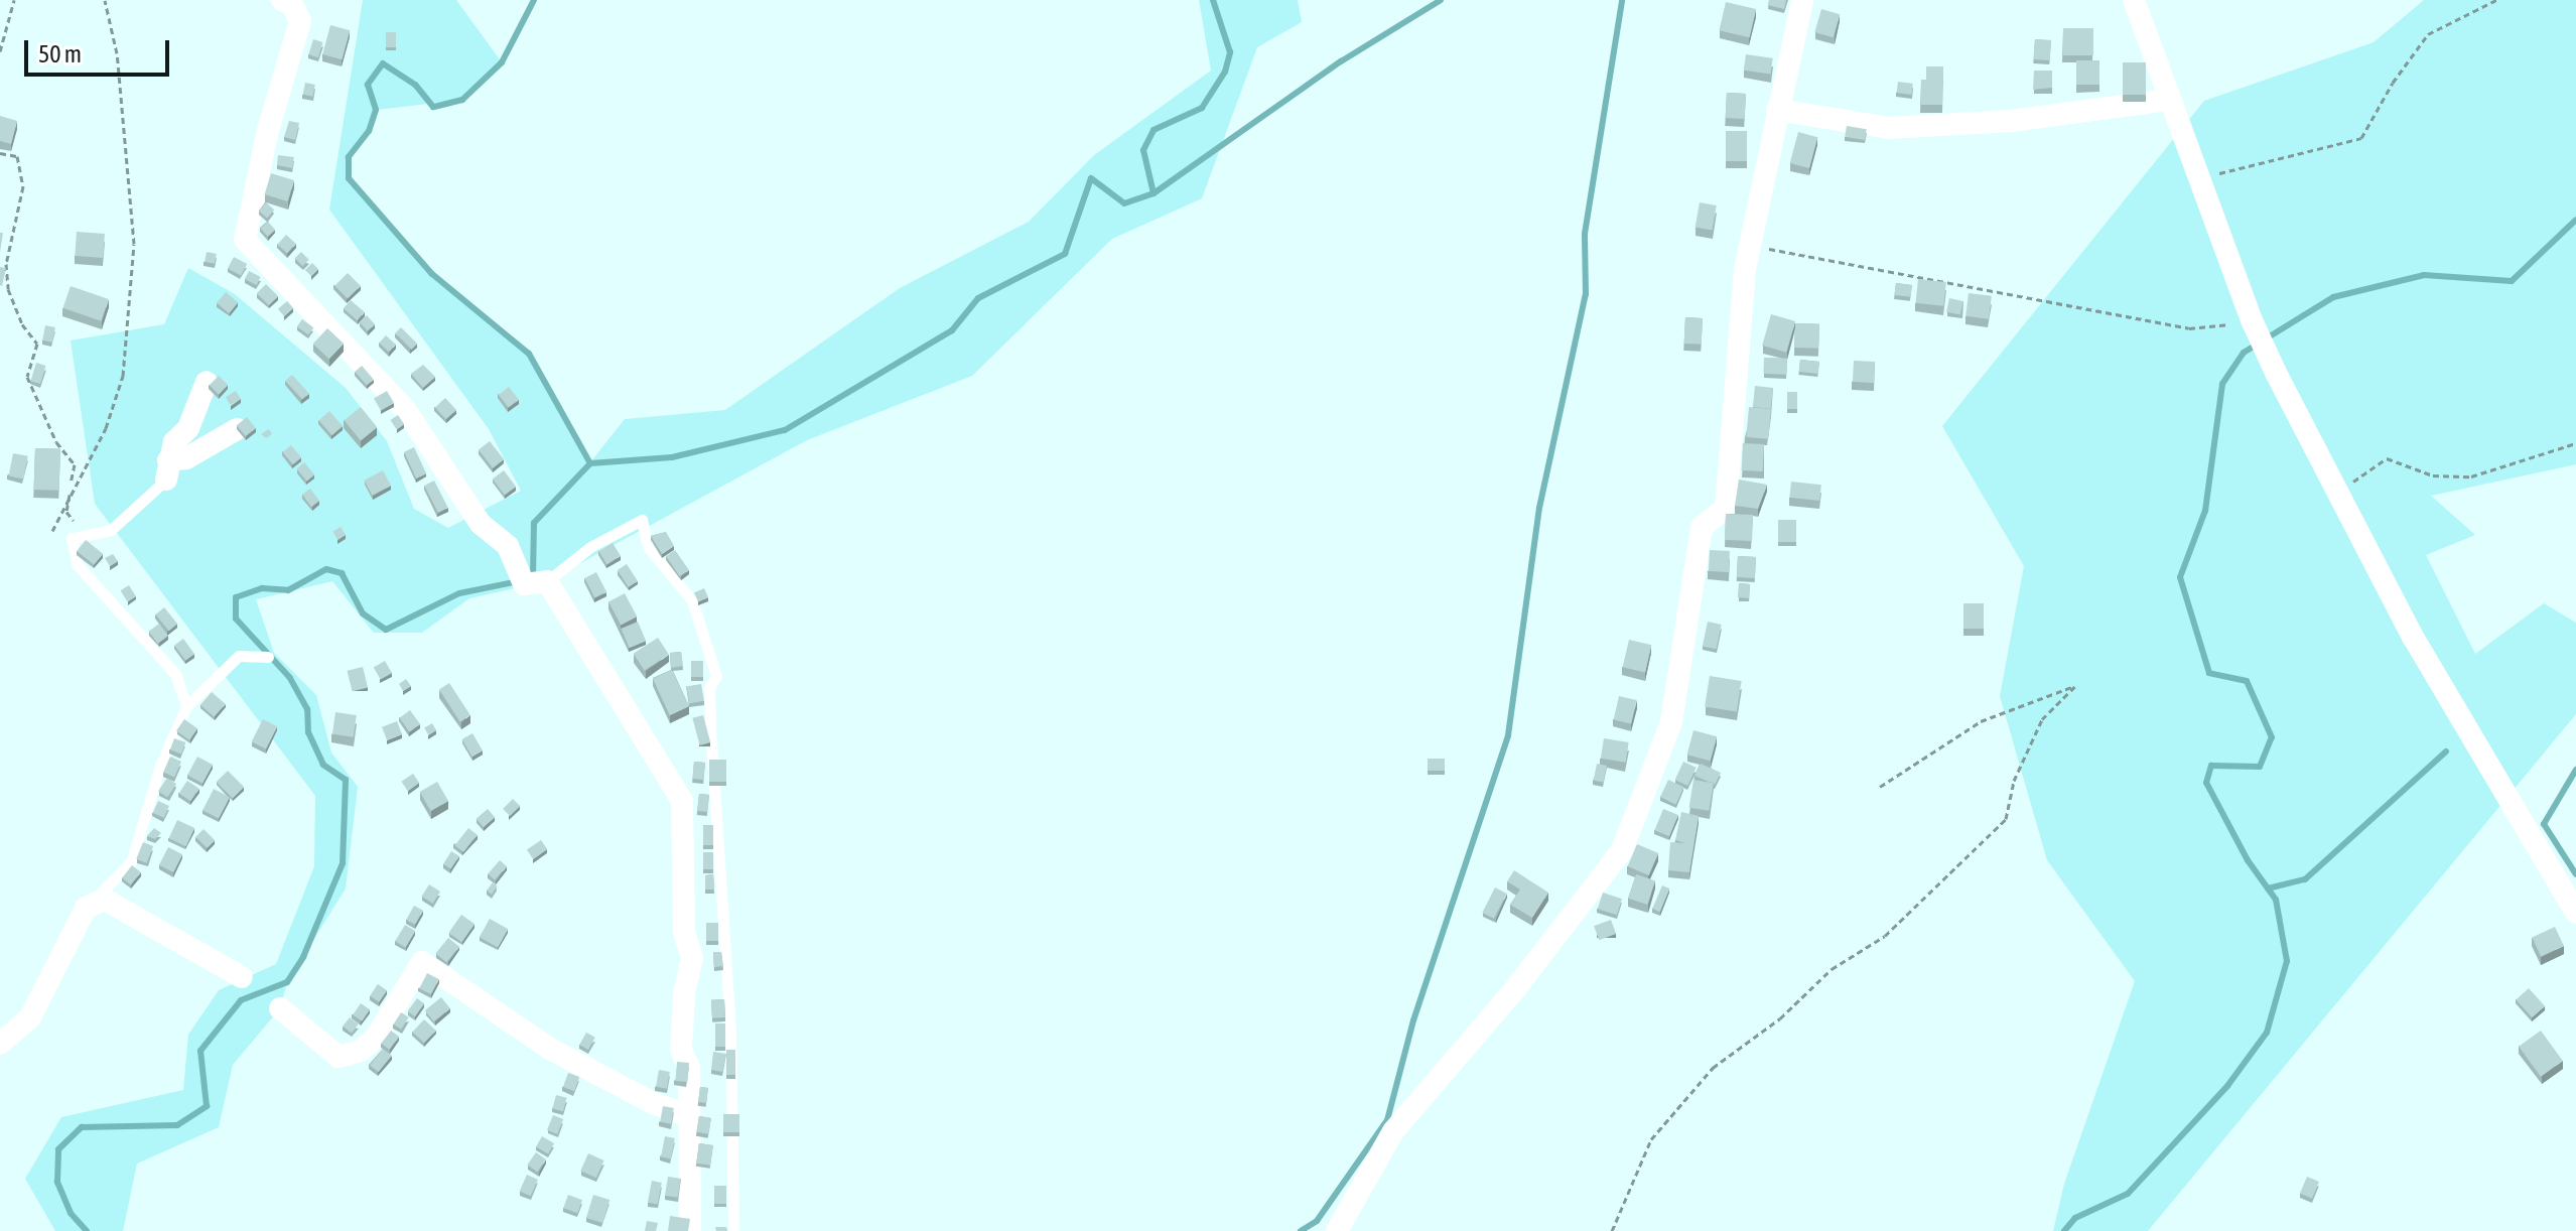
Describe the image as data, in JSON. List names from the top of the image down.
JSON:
{
  "scale_bar": "50 m"
}
